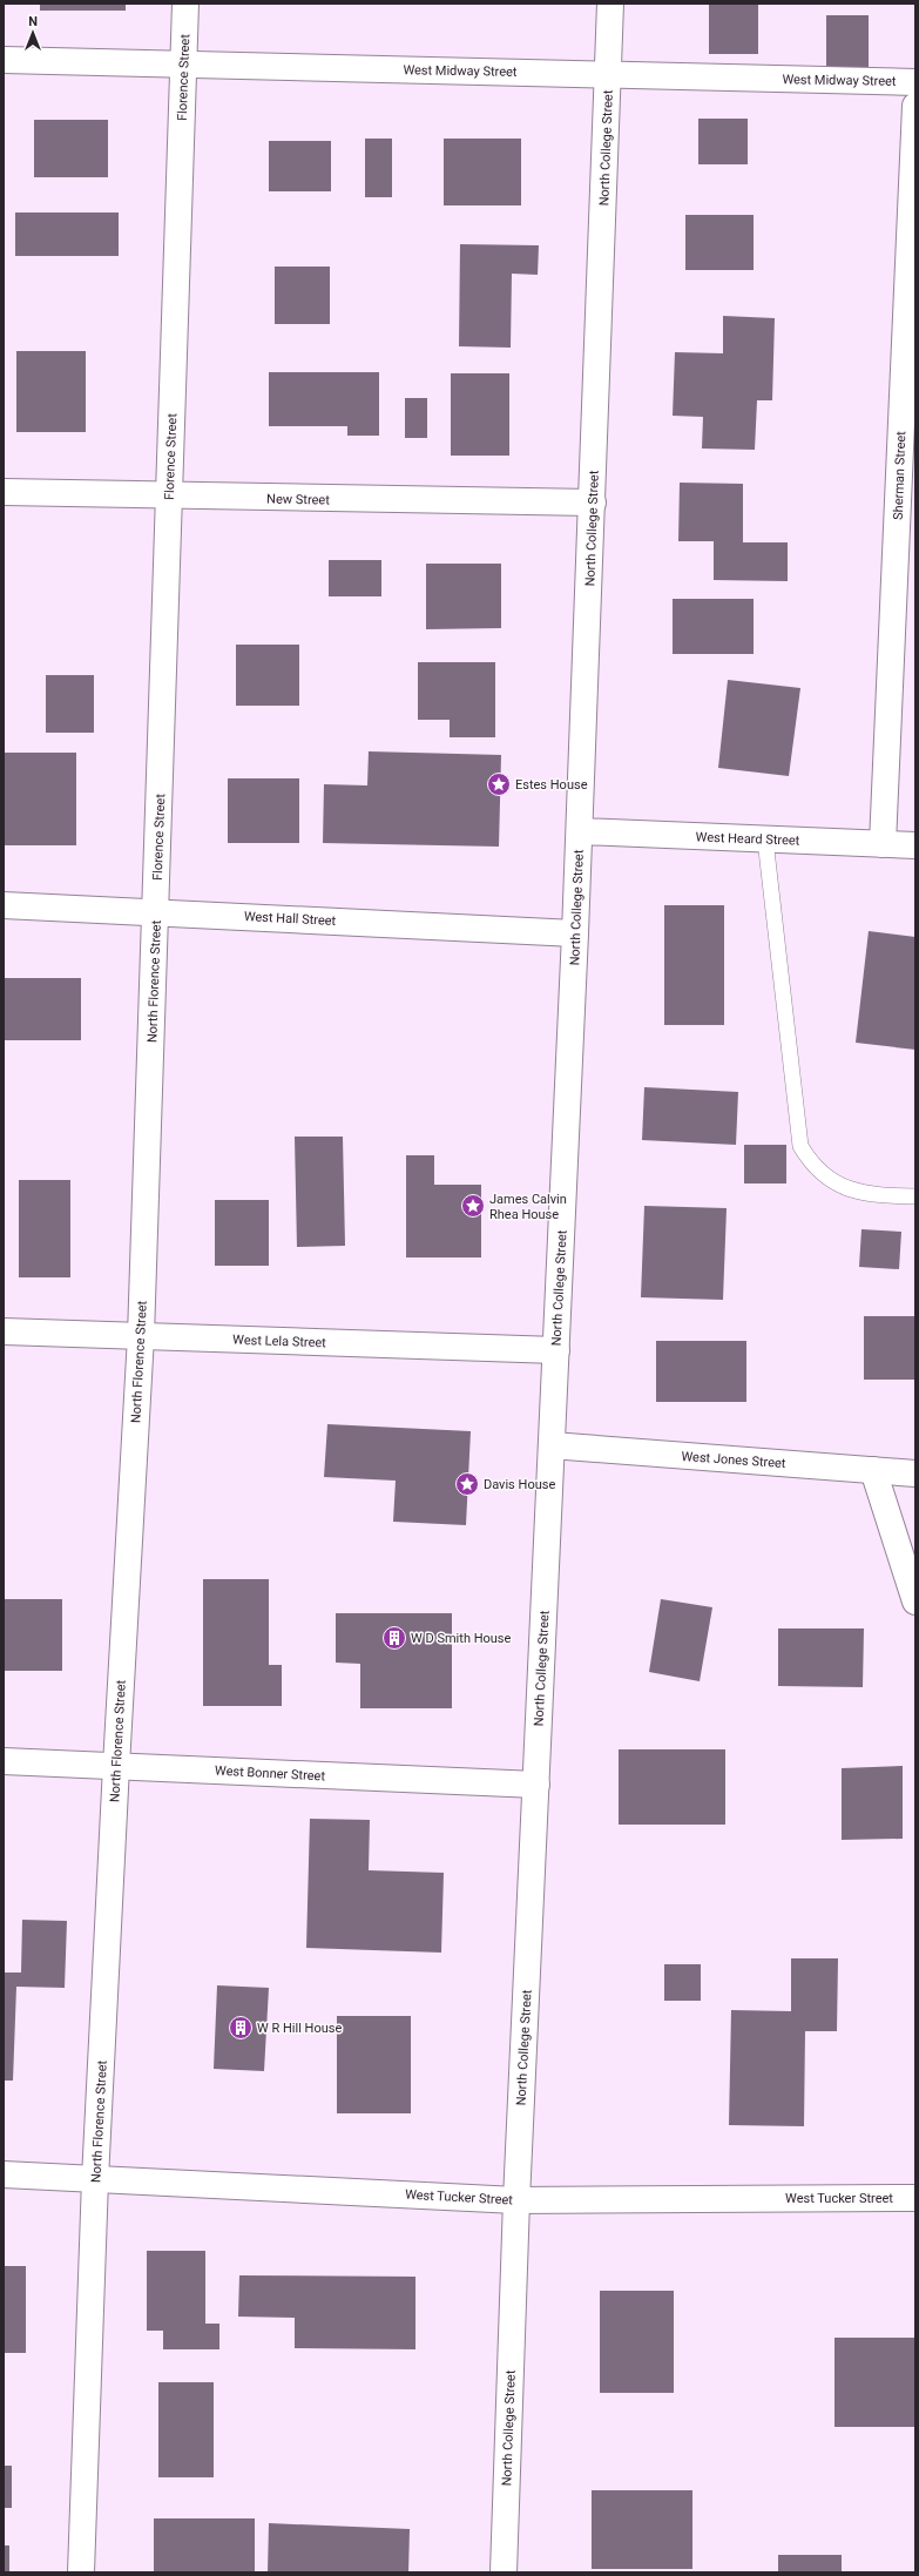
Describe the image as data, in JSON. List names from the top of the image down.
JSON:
{
  "streets": {
    "street": [
      "West Midway Street",
      "Florence Street",
      "North College Street",
      "Sherman Street",
      "New Street",
      "West Heard Street",
      "West Hall Street",
      "North Florence Street",
      "West Lela Street",
      "West Jones Street",
      "West Bonner Street",
      "West Tucker Street"
    ]
  },
  "crossings": [
    ["West Midway Street", "Florence Street"],
    ["West Midway Street", "North College Street"],
    ["Florence Street", "New Street"],
    ["Florence Street", "West Hall Street"],
    ["Florence Street", "North Florence Street"],
    ["North College Street", "New Street"],
    ["North College Street", "West Heard Street"],
    ["North College Street", "West Hall Street"],
    ["North College Street", "West Lela Street"],
    ["North College Street", "West Jones Street"],
    ["North College Street", "West Bonner Street"],
    ["North College Street", "West Tucker Street"],
    ["Sherman Street", "West Heard Street"],
    ["West Hall Street", "North Florence Street"],
    ["North Florence Street", "West Lela Street"],
    ["North Florence Street", "West Bonner Street"],
    ["North Florence Street", "West Tucker Street"]
  ],
  "places": {
    "place": ["Estes House", "James Calvin Rhea House", "Davis House"],
    "building": ["W D Smith House", "W R Hill House"]
  },
  "north": "top"
}
